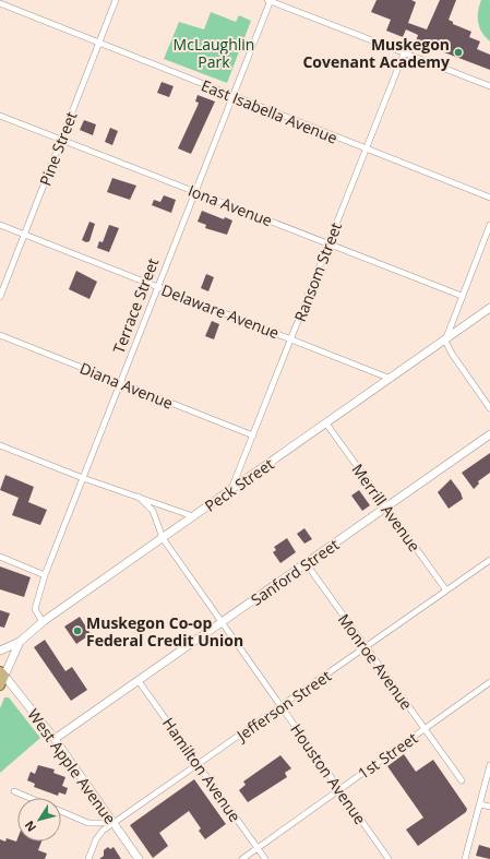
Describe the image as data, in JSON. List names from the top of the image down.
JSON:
{
  "streets": {
    "street": [
      "East Isabella Avenue",
      "Pine Street",
      "Iona Avenue",
      "Ransom Street",
      "Terrace Street",
      "Delaware Avenue",
      "Diana Avenue",
      "Peck Street",
      "Merrill Avenue",
      "Sanford Street",
      "Monroe Avenue",
      "Jefferson Street",
      "1st Street",
      "West Apple Avenue",
      "Hamilton Avenue",
      "Houston Avenue"
    ]
  },
  "crossings": [
    ["East Isabella Avenue", "Pine Street"],
    ["East Isabella Avenue", "Ransom Street"],
    ["East Isabella Avenue", "Terrace Street"],
    ["Pine Street", "Iona Avenue"],
    ["Pine Street", "Delaware Avenue"],
    ["Iona Avenue", "Ransom Street"],
    ["Iona Avenue", "Terrace Street"],
    ["Ransom Street", "Delaware Avenue"],
    ["Ransom Street", "Diana Avenue"],
    ["Ransom Street", "Peck Street"],
    ["Terrace Street", "Delaware Avenue"],
    ["Terrace Street", "Diana Avenue"],
    ["Terrace Street", "Peck Street"],
    ["Delaware Avenue", "Peck Street"],
    ["Peck Street", "Merrill Avenue"],
    ["Peck Street", "West Apple Avenue"],
    ["Peck Street", "Houston Avenue"],
    ["Merrill Avenue", "Sanford Street"],
    ["Merrill Avenue", "Jefferson Street"],
    ["Sanford Street", "Monroe Avenue"],
    ["Sanford Street", "West Apple Avenue"],
    ["Sanford Street", "Hamilton Avenue"],
    ["Sanford Street", "Houston Avenue"],
    ["Monroe Avenue", "Jefferson Street"],
    ["Monroe Avenue", "1st Street"],
    ["Jefferson Street", "West Apple Avenue"],
    ["Jefferson Street", "Hamilton Avenue"],
    ["Jefferson Street", "Houston Avenue"],
    ["1st Street", "Hamilton Avenue"],
    ["1st Street", "Houston Avenue"]
  ],
  "parks": ["McLaughlin Park"],
  "places": ["Muskegon Covenant Academy", "Muskegon Co-op Federal Credit Union"],
  "north": "bottom left"
}
